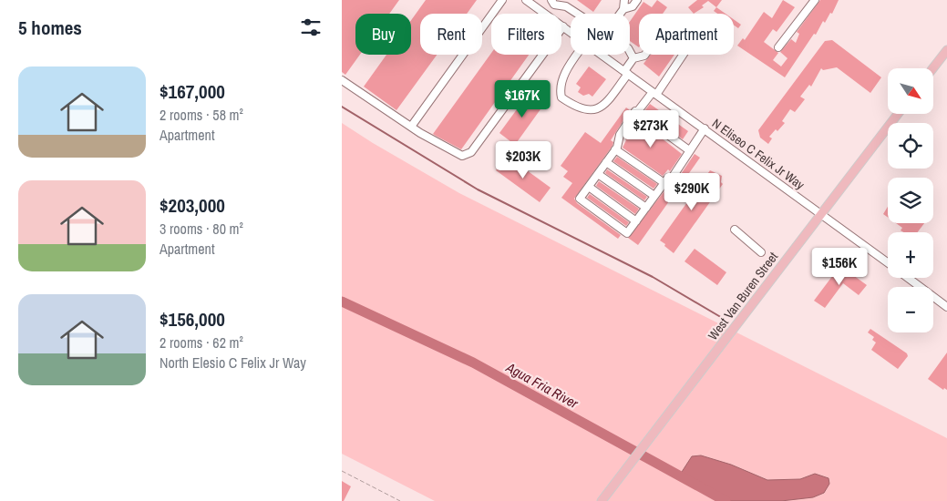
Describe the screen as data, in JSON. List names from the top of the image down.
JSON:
{
  "streets": {
    "main road": ["West Van Buren Street"],
    "street": ["N Eliseo C Felix Jr Way"]
  },
  "crossings": [
    ["N Eliseo C Felix Jr Way", "West Van Buren Street"]
  ],
  "water": ["Agua Fria River"],
  "north": "bottom right",
  "page": {
    "heading": "5 homes",
    "chip": [
      "Buy",
      "Rent",
      "Filters",
      "New",
      "Apartment"
    ],
    "list": [
      {
        "name": "$167,000",
        "note": "2 rooms · 58 m² · Apartment"
      },
      {
        "name": "$203,000",
        "note": "3 rooms · 80 m² · Apartment"
      },
      {
        "name": "$156,000",
        "note": "2 rooms · 62 m² · North Elesio C Felix Jr Way"
      }
    ],
    "map_buttons": ["+", "−"],
    "price": [
      "$167K",
      "$273K",
      "$203K",
      "$290K",
      "$156K"
    ]
  }
}
